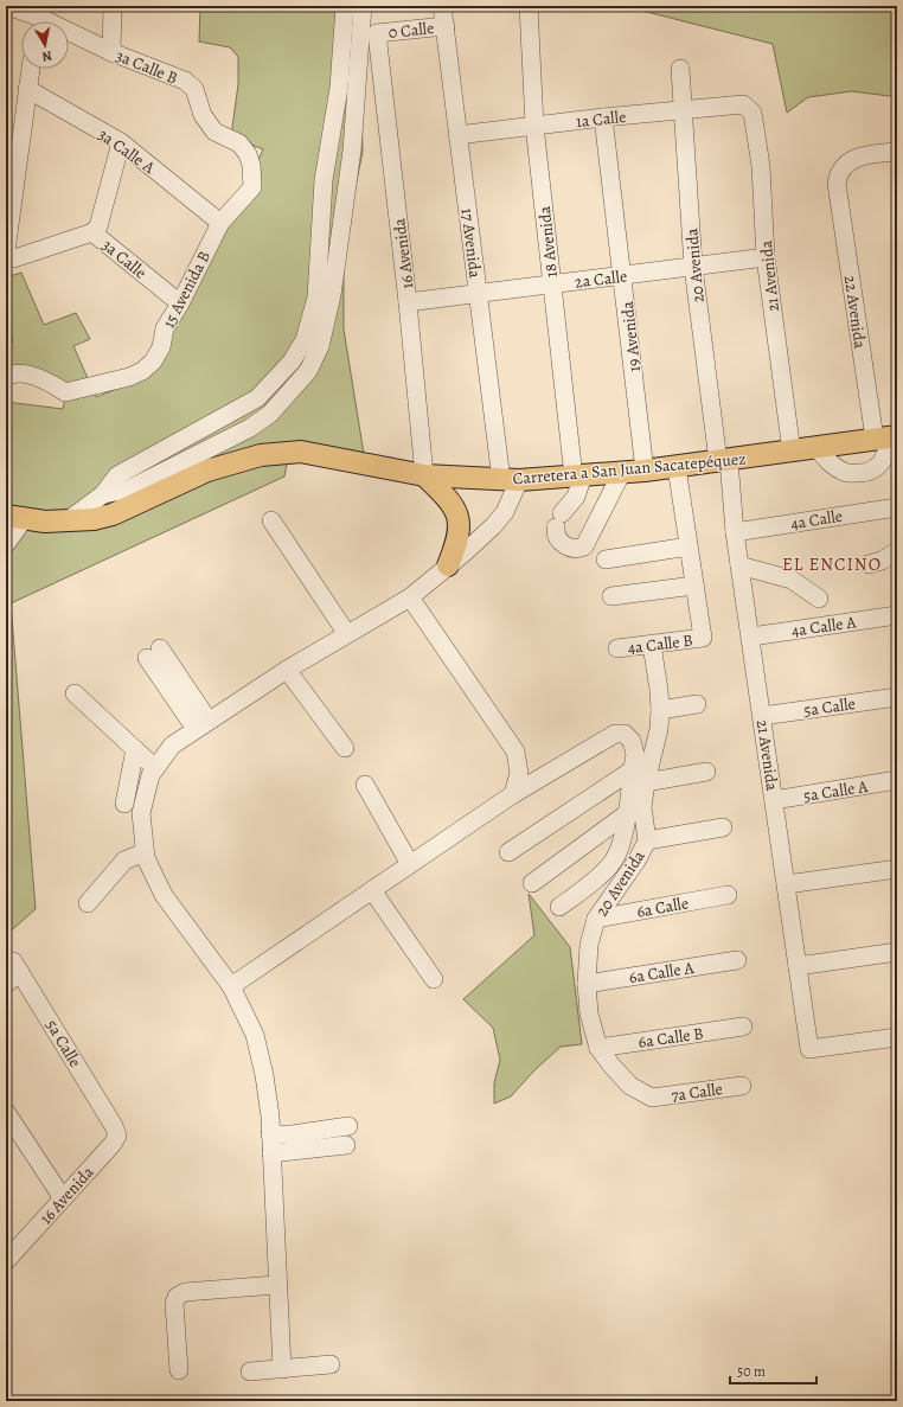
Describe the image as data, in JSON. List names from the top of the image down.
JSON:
{
  "streets": {
    "main road": ["Carretera a San Juan Sacatepéquez"],
    "street": [
      "0 Calle",
      "3a Calle B",
      "1a Calle",
      "3a Calle A",
      "18 Avenida",
      "17 Avenida",
      "16 Avenida",
      "3a Calle",
      "20 Avenida",
      "21 Avenida",
      "2a Calle",
      "15 Avenida B",
      "22 Avenida",
      "19 Avenida",
      "4a Calle",
      "4a Calle A",
      "4a Calle B",
      "5a Calle",
      "5a Calle A",
      "6a Calle",
      "6a Calle A",
      "6a Calle B",
      "7a Calle"
    ]
  },
  "crossings": [
    ["0 Calle", "17 Avenida"],
    ["0 Calle", "16 Avenida"],
    ["3a Calle B", "15 Avenida B"],
    ["1a Calle", "18 Avenida"],
    ["1a Calle", "17 Avenida"],
    ["1a Calle", "20 Avenida"],
    ["1a Calle", "21 Avenida"],
    ["1a Calle", "19 Avenida"],
    ["3a Calle A", "3a Calle"],
    ["3a Calle A", "15 Avenida B"],
    ["18 Avenida", "2a Calle"],
    ["18 Avenida", "Carretera a San Juan Sacatepéquez"],
    ["17 Avenida", "2a Calle"],
    ["17 Avenida", "Carretera a San Juan Sacatepéquez"],
    ["16 Avenida", "2a Calle"],
    ["16 Avenida", "Carretera a San Juan Sacatepéquez"],
    ["16 Avenida", "5a Calle"],
    ["3a Calle", "15 Avenida B"],
    ["20 Avenida", "21 Avenida"],
    ["20 Avenida", "2a Calle"],
    ["20 Avenida", "Carretera a San Juan Sacatepéquez"],
    ["20 Avenida", "4a Calle B"],
    ["20 Avenida", "6a Calle"],
    ["20 Avenida", "6a Calle A"],
    ["20 Avenida", "6a Calle B"],
    ["20 Avenida", "7a Calle"],
    ["21 Avenida", "2a Calle"],
    ["21 Avenida", "Carretera a San Juan Sacatepéquez"],
    ["21 Avenida", "4a Calle"],
    ["21 Avenida", "4a Calle A"],
    ["21 Avenida", "5a Calle"],
    ["21 Avenida", "5a Calle A"],
    ["2a Calle", "19 Avenida"],
    ["22 Avenida", "Carretera a San Juan Sacatepéquez"],
    ["19 Avenida", "Carretera a San Juan Sacatepéquez"]
  ],
  "districts": ["EL ENCINO"],
  "scale_bar": "50 m",
  "north": "bottom"
}
